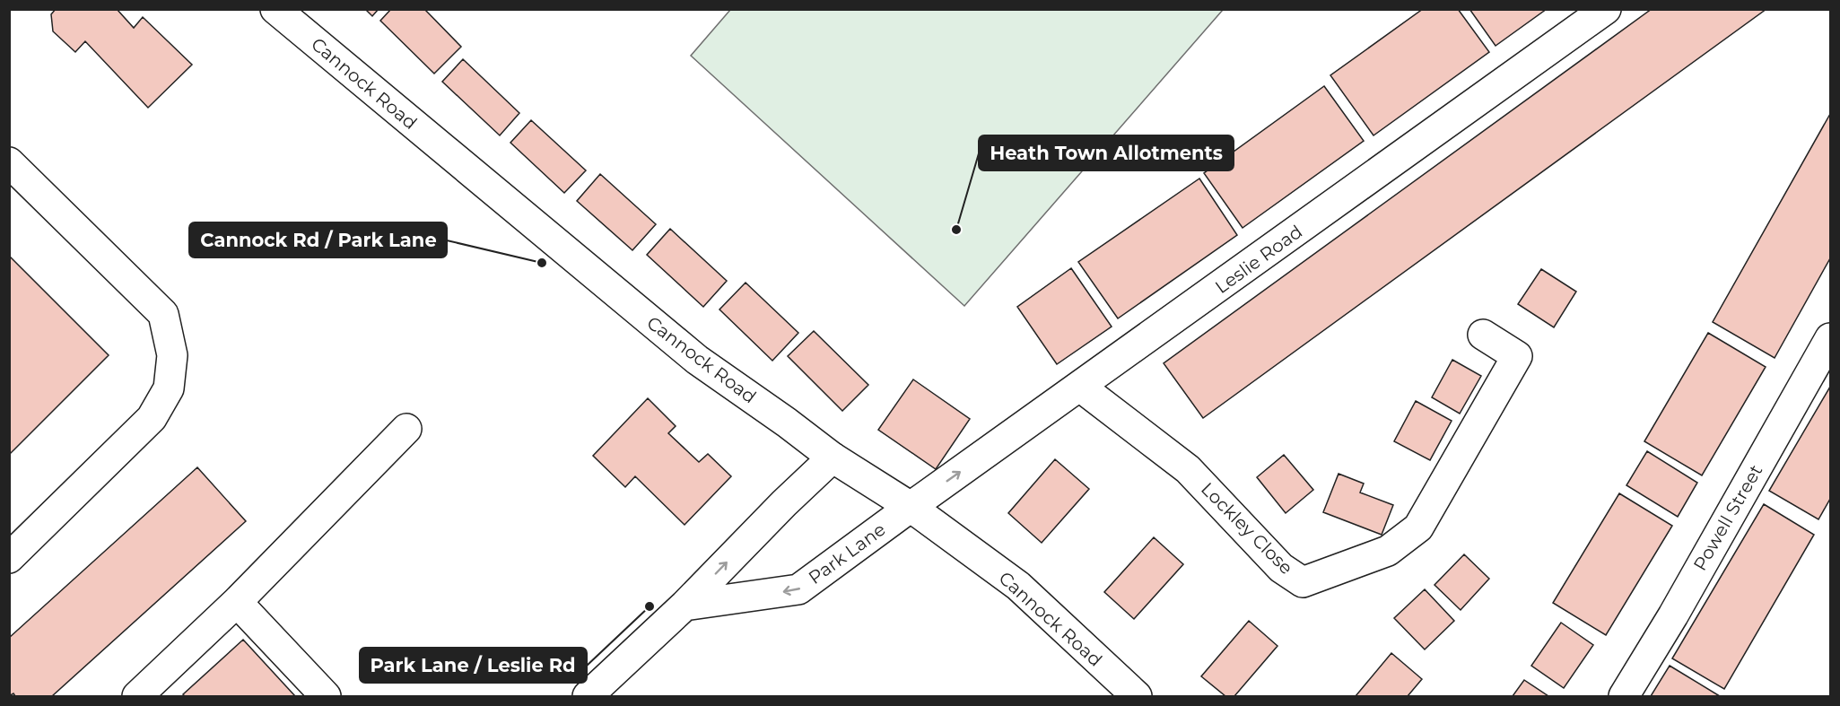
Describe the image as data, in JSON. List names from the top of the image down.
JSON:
{
  "streets": {
    "main road": [
      "Cannock Road",
      "Leslie Road",
      "Powell Street",
      "Lockley Close",
      "Park Lane"
    ]
  },
  "crossings": [
    ["Cannock Road", "Leslie Road"],
    ["Cannock Road", "Park Lane"],
    ["Leslie Road", "Lockley Close"],
    ["Leslie Road", "Park Lane"]
  ],
  "places": ["Heath Town Allotments", "Cannock Rd / Park Lane", "Park Lane / Leslie Rd"]
}
